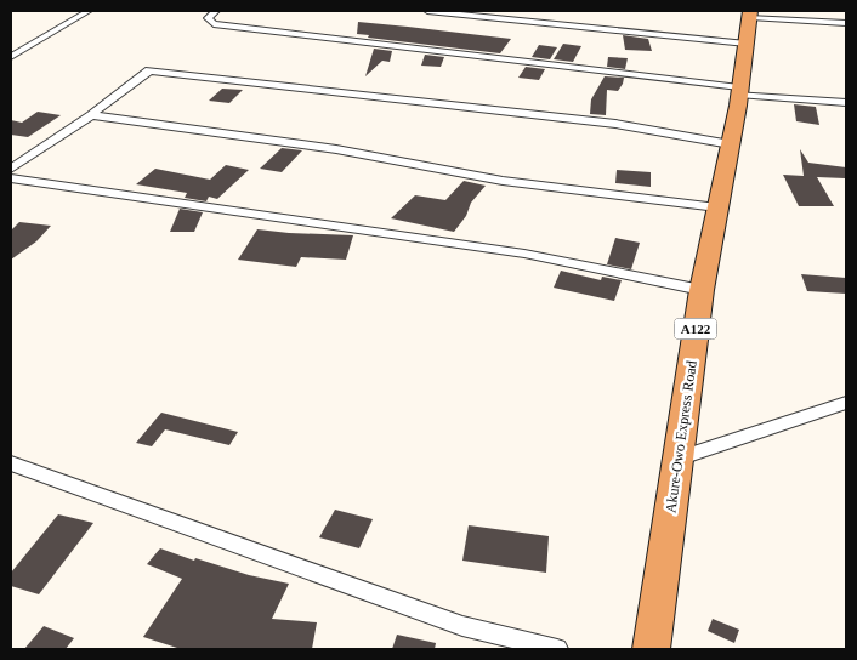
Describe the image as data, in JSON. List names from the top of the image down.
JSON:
{
  "streets": {
    "highway": ["A122", "Akure-Owo Express Road"]
  }
}
